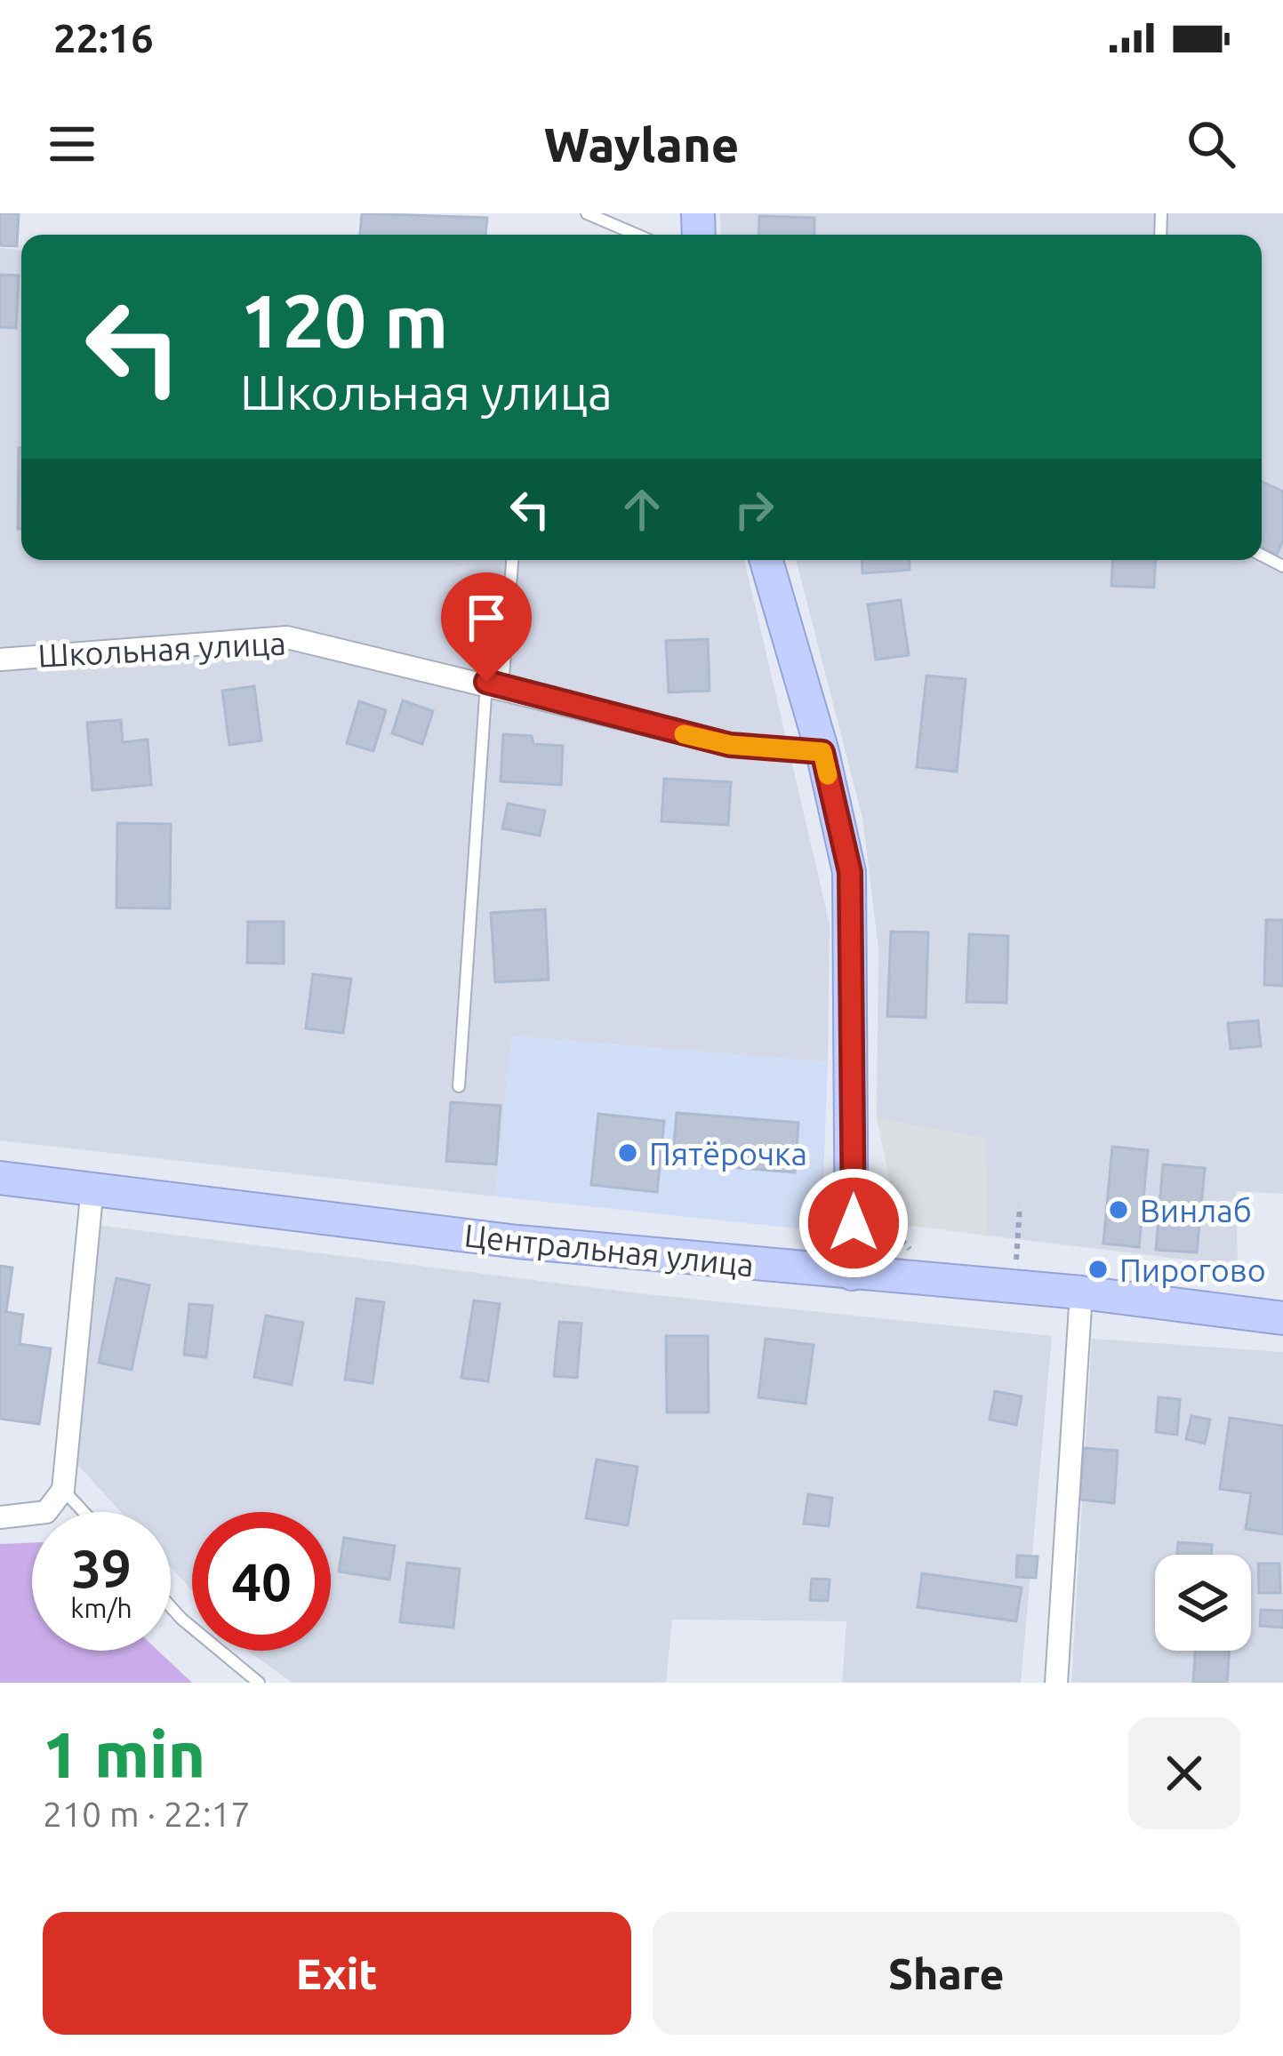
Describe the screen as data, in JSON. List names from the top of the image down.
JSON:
{
  "streets": {
    "street": ["Школьная улица", "Центральная улица"]
  },
  "places": ["Пятёрочка", "Винлаб", "Пирогово"],
  "page": {
    "status": "22:16",
    "header": "Waylane",
    "turn": ["120 m", "Школьная улица"],
    "speed": "39 km/h",
    "limit": "40",
    "heading": ["1 min", "210 m · 22:17"],
    "buttons": ["Exit", "Share"]
  }
}
